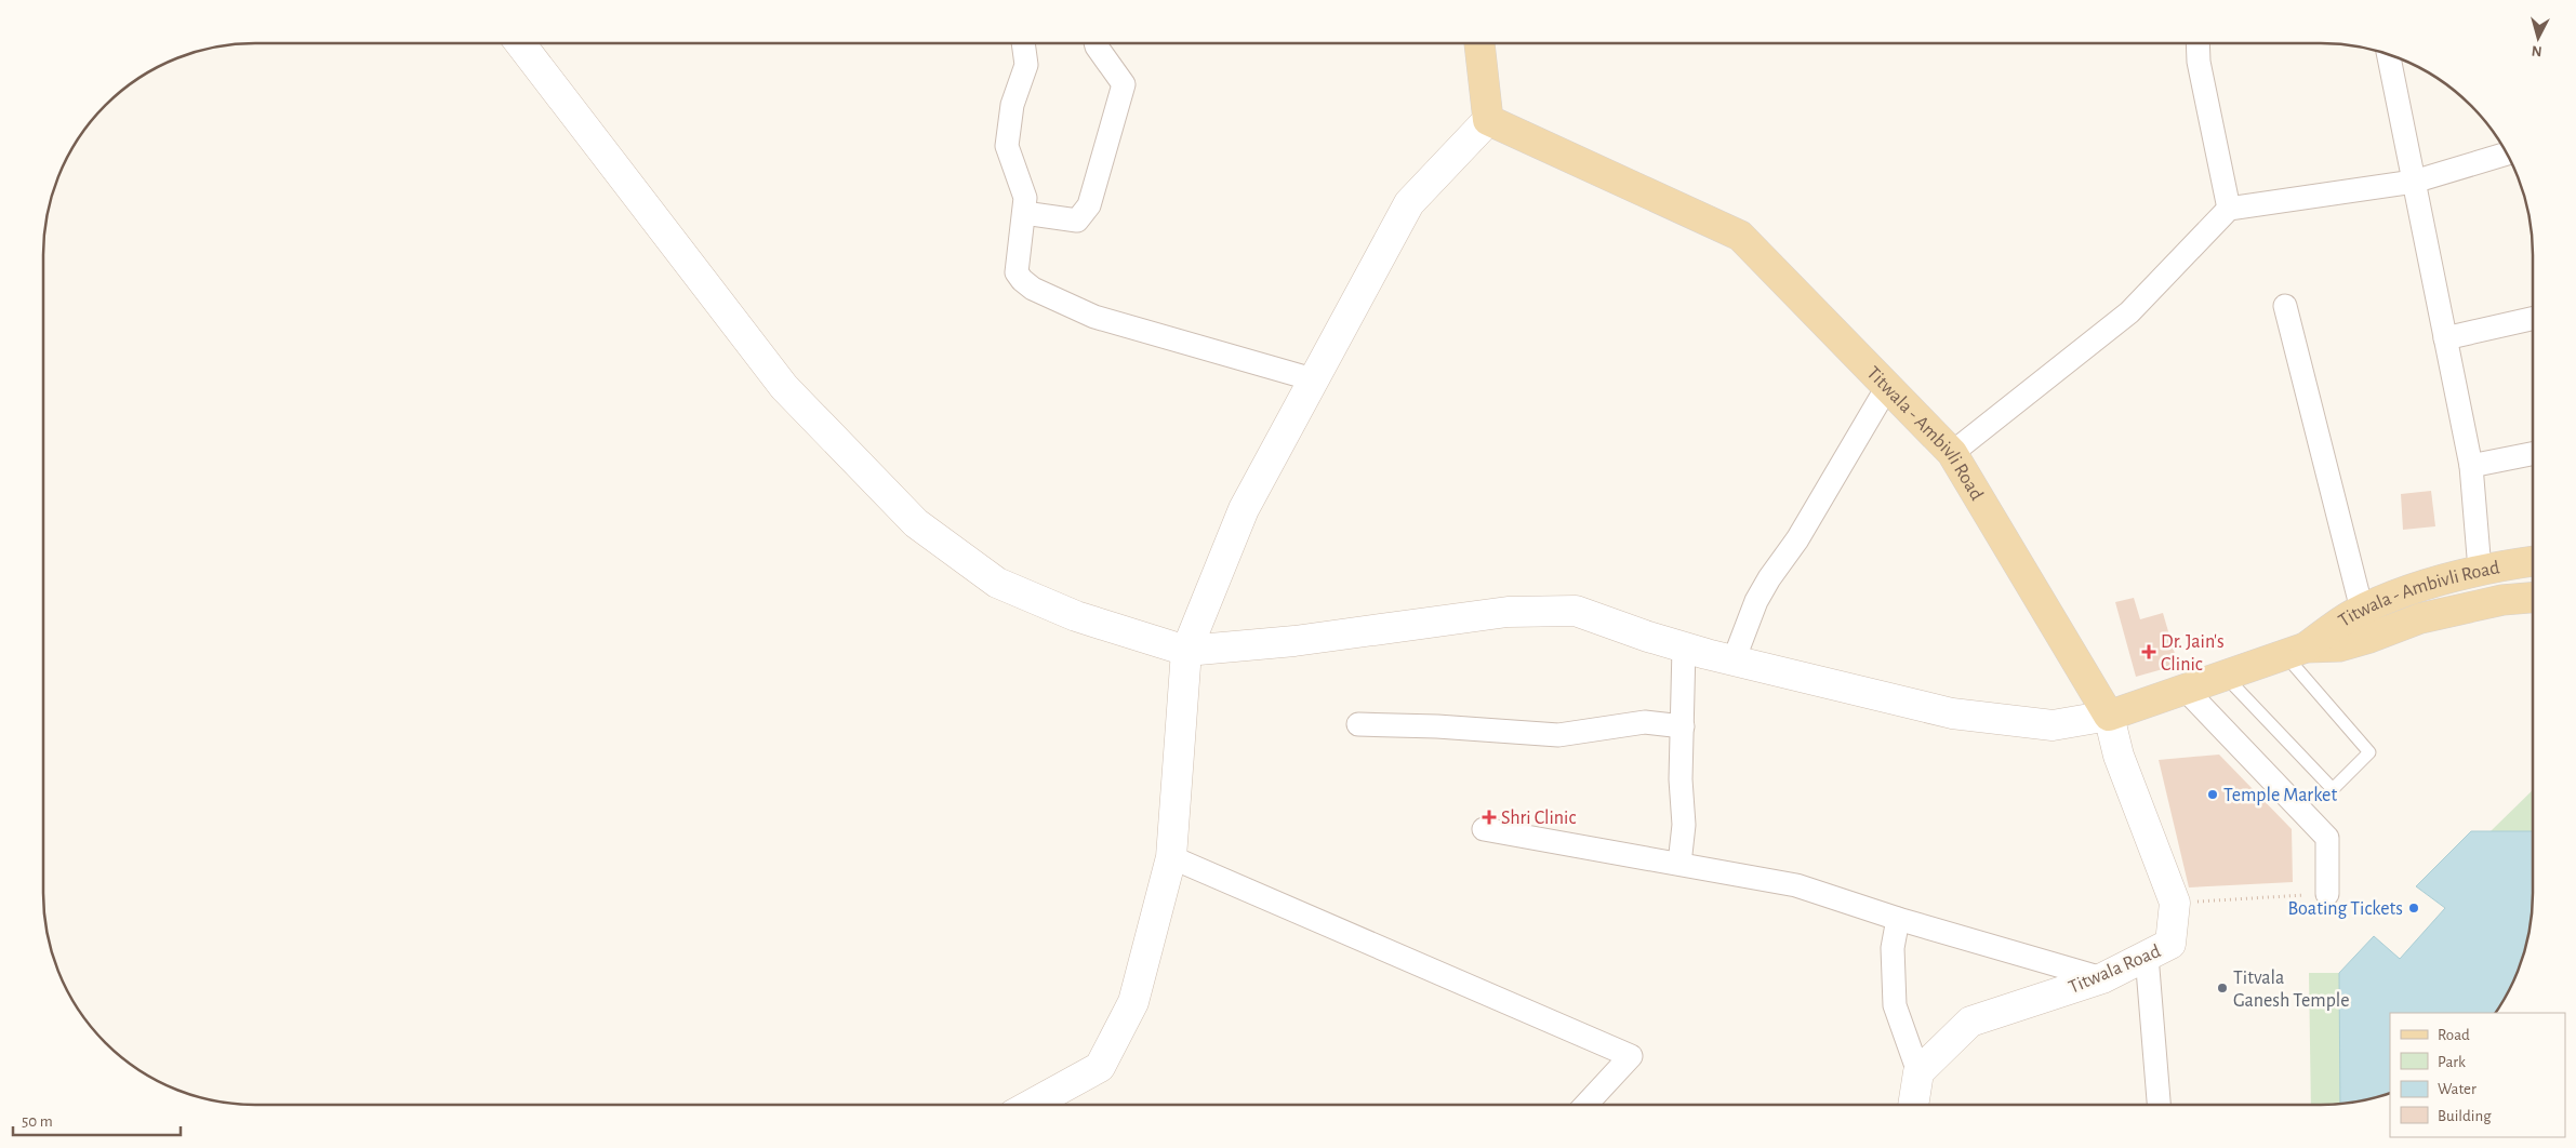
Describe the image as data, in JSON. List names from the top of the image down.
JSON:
{
  "streets": {
    "main road": ["Titwala - Ambivli Road"],
    "street": ["Titwala Road"]
  },
  "crossings": [
    ["Titwala - Ambivli Road", "Titwala Road"]
  ],
  "places": {
    "health": ["Dr. Jain's Clinic", "Shri Clinic"],
    "other": ["Temple Market", "Boating Tickets", "Titvala Ganesh Temple"]
  },
  "legend": [
    "Road",
    "Park",
    "Water",
    "Building"
  ],
  "scale_bar": "50 m",
  "north": "bottom"
}
